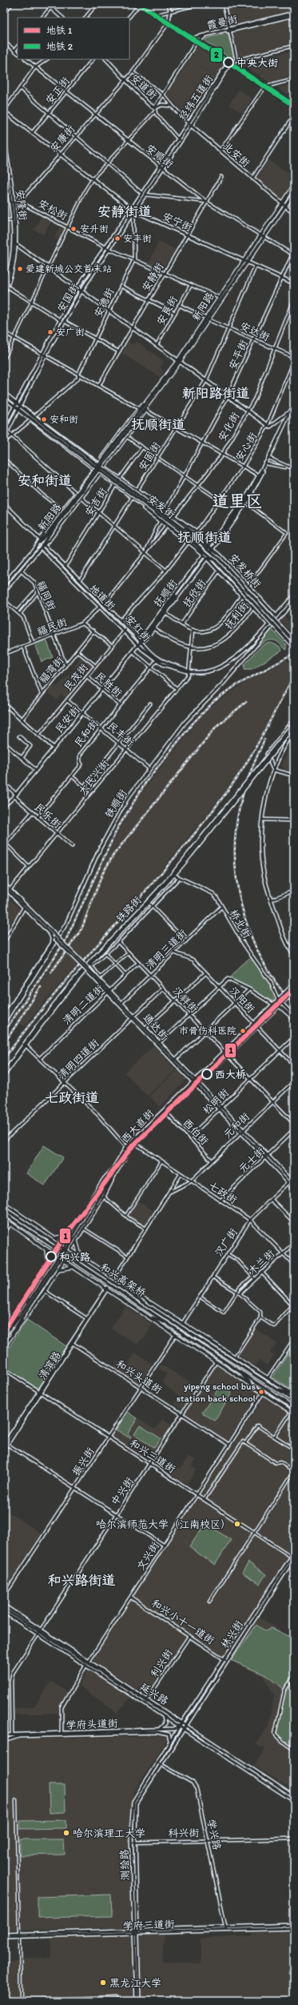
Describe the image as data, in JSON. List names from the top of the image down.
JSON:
{
  "streets": {
    "highway": [
      "新阳路",
      "安发街",
      "西大直街",
      "和兴高架桥"
    ],
    "main road": [
      "霞曼街",
      "安道街",
      "经纬五道街",
      "北安街",
      "安隆街",
      "安宁街",
      "安国街",
      "安发桥街",
      "抚顺街",
      "地道街",
      "安红街",
      "民安街",
      "铁顺街",
      "铁路街",
      "通达街",
      "清滨路",
      "林兴街",
      "延兴路",
      "学府头道街",
      "测绘路",
      "学府三道街"
    ],
    "street": [
      "安正街",
      "安康街",
      "安顺街",
      "安松街",
      "安静街",
      "安德街",
      "安良街",
      "安达街",
      "安平街",
      "安化街",
      "安心街",
      "安固街",
      "安吉街",
      "抚欣街",
      "福同街",
      "抚利街",
      "福民街",
      "福湾街",
      "民茂街",
      "民胜街",
      "民和街",
      "民丰街",
      "大民兴街",
      "民乐街",
      "桥北街",
      "清明三道街",
      "汉祥街",
      "汉阳街",
      "清明二道街",
      "清明四道街",
      "松明街",
      "元和街",
      "西伯街",
      "元士街",
      "七政街",
      "汉广街",
      "木兰街",
      "和兴头道街",
      "和兴三道街",
      "振兴街",
      "中兴街",
      "文兴街",
      "和兴小十一道街",
      "利兴街",
      "科兴街",
      "学兴路"
    ]
  },
  "crossings": [
    ["安道街", "经纬五道街"],
    ["安道街", "安康街"],
    ["安道街", "安国街"],
    ["安正街", "安顺街"],
    ["安正街", "安宁街"],
    ["经纬五道街", "北安街"],
    ["经纬五道街", "安国街"],
    ["安康街", "北安街"],
    ["安康街", "安顺街"],
    ["安康街", "安松街"],
    ["安康街", "安宁街"],
    ["北安街", "新阳路"],
    ["安顺街", "安静街"],
    ["安顺街", "安国街"],
    ["安顺街", "新阳路"],
    ["安顺街", "安平街"],
    ["安松街", "安静街"],
    ["安松街", "安国街"],
    ["安松街", "安德街"],
    ["安松街", "新阳路"],
    ["安松街", "安良街"],
    ["安宁街", "安静街"],
    ["安宁街", "安国街"],
    ["安宁街", "安德街"],
    ["安宁街", "新阳路"],
    ["安宁街", "安平街"],
    ["安宁街", "安固街"],
    ["安国街", "安德街"],
    ["安国街", "安发街"],
    ["安德街", "安发街"],
    ["新阳路", "安达街"],
    ["新阳路", "安发街"],
    ["新阳路", "福同街"],
    ["新阳路", "地道街"],
    ["新阳路", "安红街"],
    ["安达街", "安平街"],
    ["安达街", "安化街"],
    ["安达街", "安固街"],
    ["安平街", "安发街"],
    ["安化街", "安发街"],
    ["安心街", "安发街"],
    ["安固街", "安发街"],
    ["安固街", "安红街"],
    ["安吉街", "安发街"],
    ["安吉街", "安红街"],
    ["安发街", "安发桥街"],
    ["安发街", "抚顺街"],
    ["安发桥街", "抚顺街"],
    ["安发桥街", "抚欣街"],
    ["安发桥街", "抚利街"],
    ["安发桥街", "安红街"],
    ["安发桥街", "铁顺街"],
    ["抚顺街", "地道街"],
    ["抚顺街", "抚利街"],
    ["抚顺街", "安红街"],
    ["抚顺街", "民安街"],
    ["福同街", "福民街"],
    ["福同街", "福湾街"],
    ["地道街", "福民街"],
    ["地道街", "安红街"],
    ["地道街", "民茂街"],
    ["地道街", "民安街"],
    ["地道街", "民和街"],
    ["地道街", "大民兴街"],
    ["安红街", "民安街"],
    ["安红街", "大民兴街"],
    ["民茂街", "民胜街"],
    ["民茂街", "民丰街"],
    ["民胜街", "民安街"],
    ["民胜街", "民和街"],
    ["民安街", "民丰街"],
    ["民安街", "民乐街"],
    ["民和街", "民丰街"],
    ["民和街", "民乐街"],
    ["民丰街", "大民兴街"],
    ["民丰街", "铁顺街"],
    ["大民兴街", "民乐街"],
    ["铁路街", "桥北街"],
    ["桥北街", "清明三道街"],
    ["桥北街", "西大直街"],
    ["清明三道街", "汉祥街"],
    ["清明三道街", "汉阳街"],
    ["清明三道街", "通达街"],
    ["汉祥街", "清明二道街"],
    ["汉祥街", "清明四道街"],
    ["汉祥街", "松明街"],
    ["汉祥街", "元和街"],
    ["汉祥街", "西大直街"],
    ["汉阳街", "松明街"],
    ["汉阳街", "西大直街"],
    ["清明二道街", "通达街"],
    ["通达街", "清明四道街"],
    ["通达街", "松明街"],
    ["通达街", "元和街"],
    ["通达街", "西大直街"],
    ["通达街", "元士街"],
    ["通达街", "汉广街"],
    ["松明街", "西伯街"],
    ["元和街", "西伯街"],
    ["元和街", "七政街"],
    ["元和街", "清滨路"],
    ["西大直街", "西伯街"],
    ["西大直街", "七政街"],
    ["元士街", "七政街"],
    ["七政街", "汉广街"],
    ["七政街", "木兰街"],
    ["七政街", "清滨路"],
    ["清滨路", "和兴头道街"],
    ["清滨路", "和兴三道街"],
    ["和兴头道街", "振兴街"],
    ["和兴头道街", "中兴街"],
    ["和兴头道街", "文兴街"],
    ["和兴三道街", "振兴街"],
    ["和兴三道街", "中兴街"],
    ["和兴三道街", "文兴街"],
    ["和兴三道街", "林兴街"],
    ["中兴街", "延兴路"],
    ["中兴街", "学府头道街"],
    ["文兴街", "和兴小十一道街"],
    ["文兴街", "延兴路"],
    ["文兴街", "学府头道街"],
    ["和兴小十一道街", "林兴街"],
    ["和兴小十一道街", "利兴街"],
    ["林兴街", "延兴路"],
    ["林兴街", "测绘路"],
    ["利兴街", "延兴路"],
    ["延兴路", "学府头道街"],
    ["延兴路", "测绘路"],
    ["学府头道街", "测绘路"],
    ["科兴街", "学兴路"],
    ["科兴街", "测绘路"],
    ["学兴路", "测绘路"],
    ["学兴路", "学府三道街"],
    ["测绘路", "学府三道街"]
  ],
  "districts": [
    "安静街道",
    "新阳路街道",
    "抚顺街道",
    "安和街道",
    "道里区",
    "抚顺街道",
    "七政街道",
    "和兴路街道"
  ],
  "places": [
    "中央大街",
    "安升街",
    "安丰街",
    "爱建新城公交首末站",
    "安广街",
    "安和街",
    "市骨伤科医院",
    "西大桥",
    "和兴路",
    "yipeng school bus station back school",
    "哈尔滨师范大学（江南校区）",
    "哈尔滨理工大学",
    "黑龙江大学"
  ],
  "lines": ["metro line 2", "metro line 1"],
  "legend": ["地铁 1", "地铁 2"]
}
